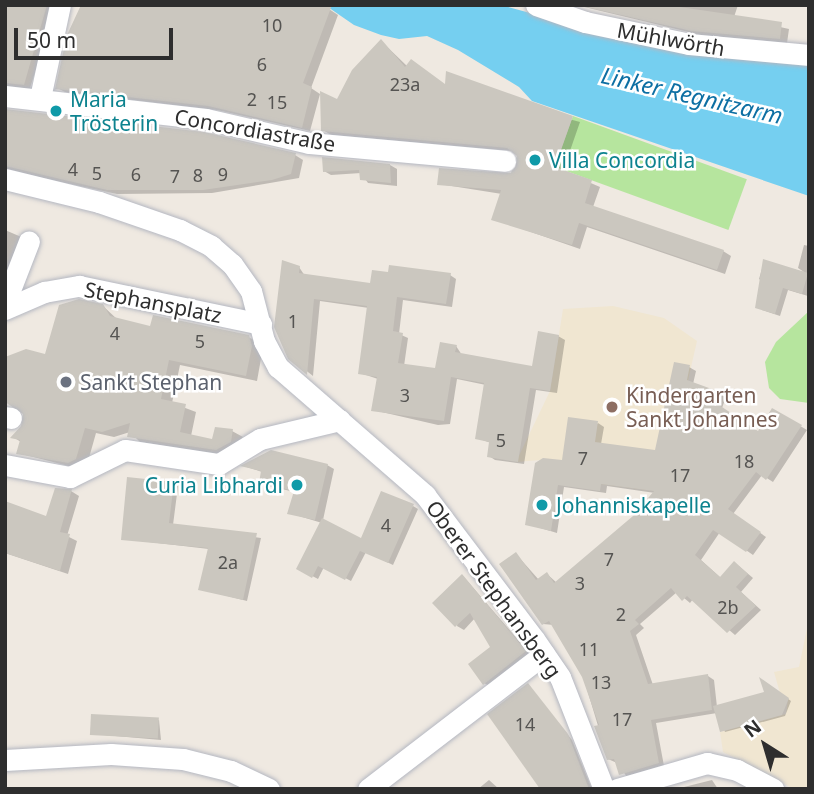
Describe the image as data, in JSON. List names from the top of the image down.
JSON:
{
  "streets": {
    "street": [
      "Mühlwörth",
      "Concordiastraße",
      "Stephansplatz",
      "Oberer Stephansberg"
    ]
  },
  "crossings": [
    ["Stephansplatz", "Oberer Stephansberg"]
  ],
  "water": ["Linker Regnitzarm"],
  "places": [
    "Maria Trösterin",
    "Villa Concordia",
    "Sankt Stephan",
    "Kindergarten Sankt Johannes",
    "Curia Libhardi",
    "Johanniskapelle"
  ],
  "house_numbers": [
    "10",
    "6",
    "23a",
    "2",
    "15",
    "4",
    "5",
    "6",
    "9",
    "8",
    "7",
    "1",
    "4",
    "5",
    "3",
    "5",
    "7",
    "18",
    "17",
    "4",
    "7",
    "2a",
    "3",
    "2b",
    "2",
    "11",
    "13",
    "17",
    "14"
  ],
  "scale_bar": "50 m",
  "north": "top left"
}
